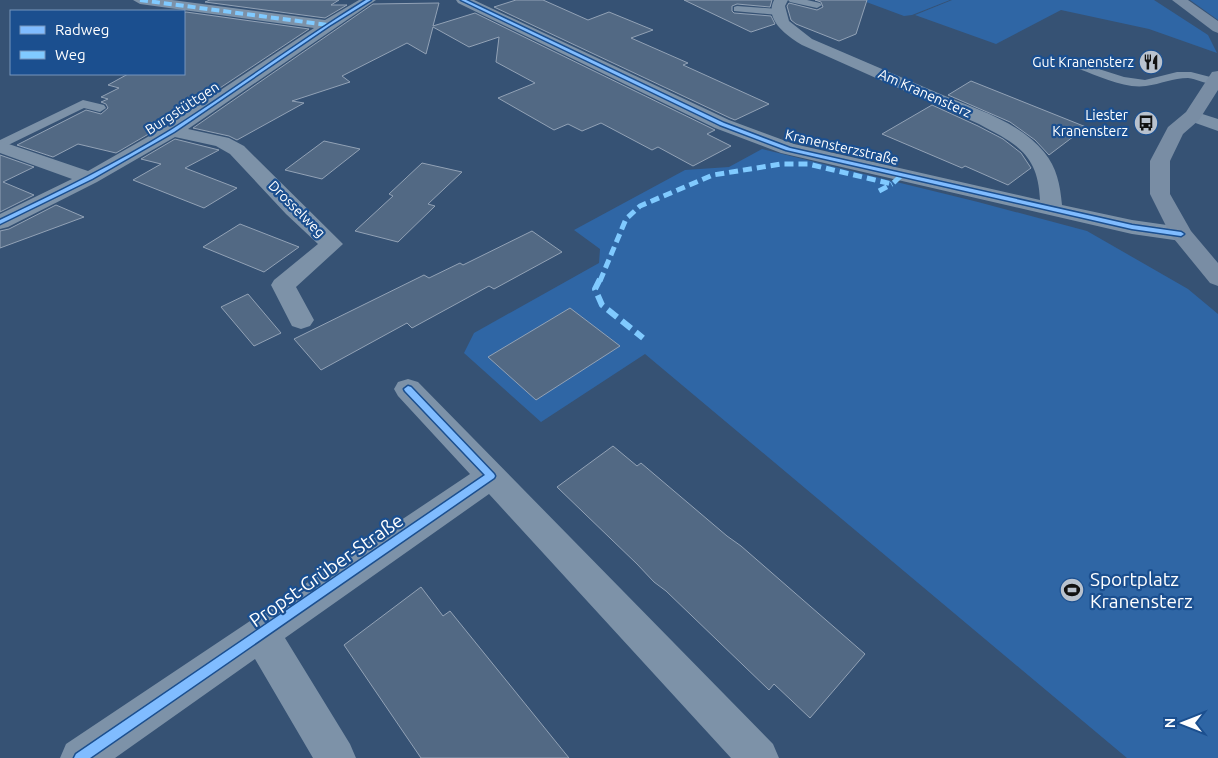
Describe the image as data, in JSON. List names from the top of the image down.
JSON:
{
  "streets": {
    "street": [
      "Am Kranensterz",
      "Burgstüttgen",
      "Kranensterzstraße",
      "Drosselweg",
      "Propst-Grüber-Straße"
    ]
  },
  "crossings": [
    ["Am Kranensterz", "Kranensterzstraße"],
    ["Burgstüttgen", "Drosselweg"]
  ],
  "places": {
    "restaurant": ["Gut Kranensterz"],
    "bus stop": ["Liester Kranensterz"],
    "sports": ["Sportplatz Kranensterz"]
  },
  "legend": ["Radweg", "Weg"],
  "north": "left"
}
